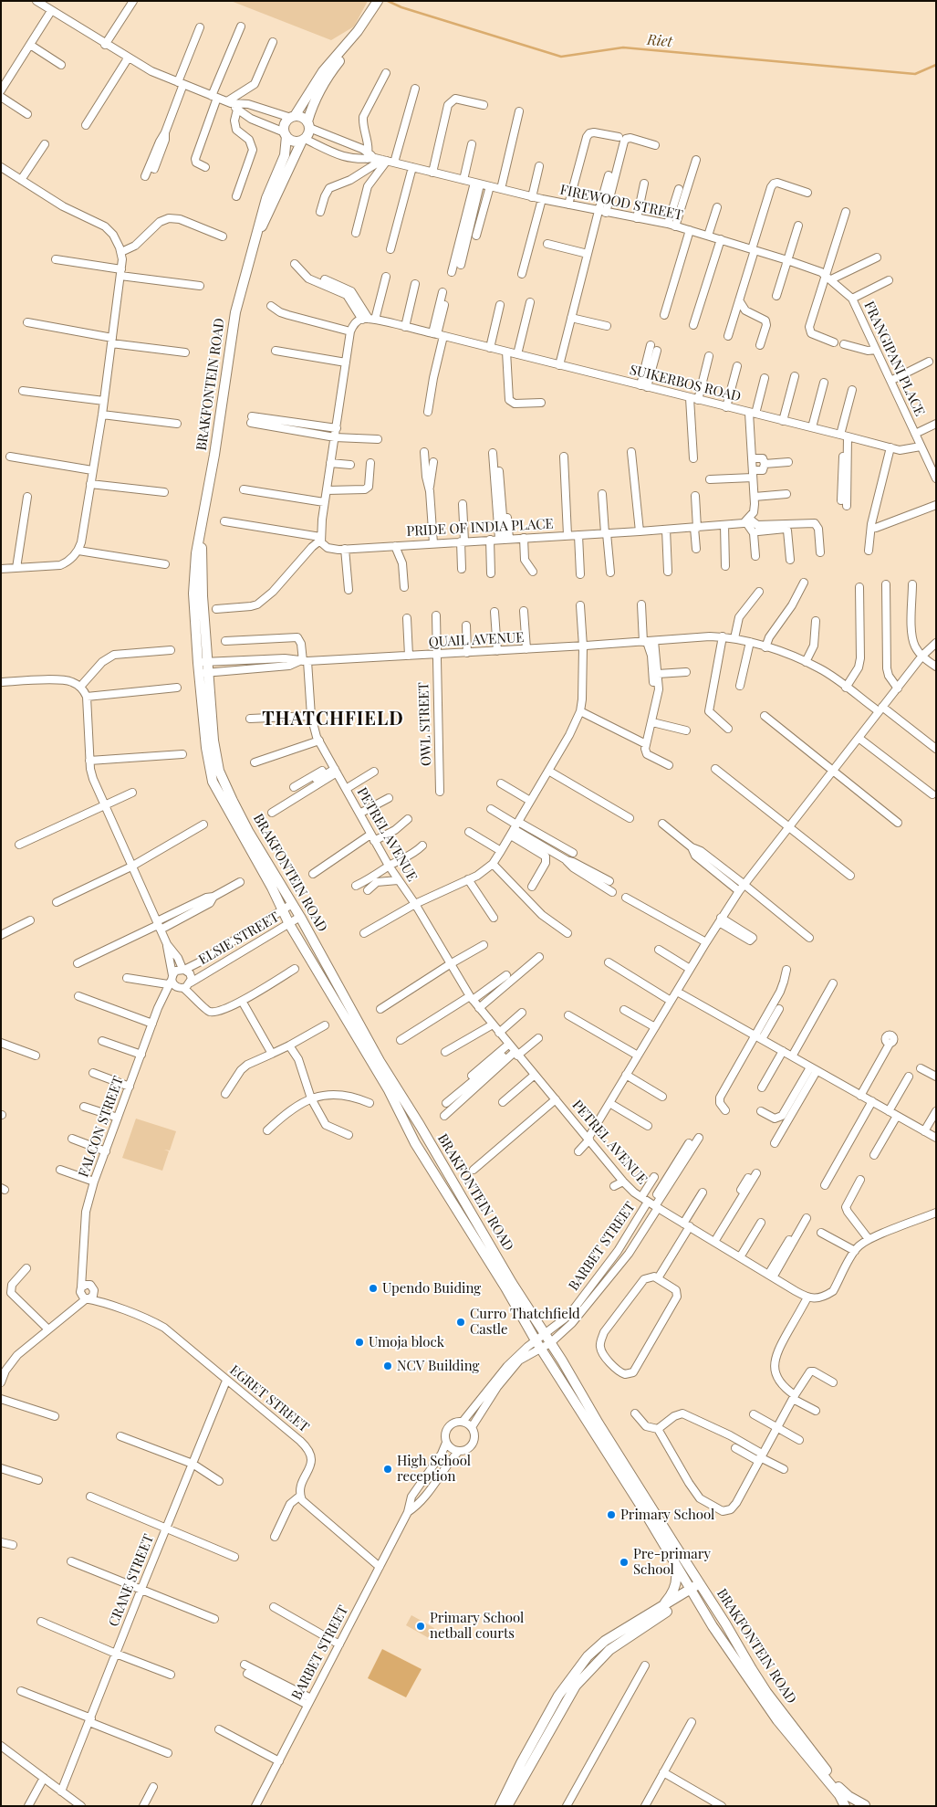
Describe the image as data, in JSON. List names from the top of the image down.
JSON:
{
  "streets": {
    "street": [
      "FIREWOOD STREET",
      "FRANGIPANI PLACE",
      "SUIKERBOS ROAD",
      "BRAKFONTEIN ROAD",
      "PRIDE OF INDIA PLACE",
      "QUAIL AVENUE",
      "OWL STREET",
      "PETREL AVENUE",
      "ELSIE STREET",
      "FALCON STREET",
      "BARBET STREET",
      "EGRET STREET",
      "CRANE STREET"
    ]
  },
  "crossings": [
    ["FIREWOOD STREET", "FRANGIPANI PLACE"],
    ["FIREWOOD STREET", "BRAKFONTEIN ROAD"],
    ["FRANGIPANI PLACE", "SUIKERBOS ROAD"],
    ["BRAKFONTEIN ROAD", "QUAIL AVENUE"],
    ["BRAKFONTEIN ROAD", "ELSIE STREET"],
    ["BRAKFONTEIN ROAD", "BARBET STREET"],
    ["QUAIL AVENUE", "OWL STREET"],
    ["QUAIL AVENUE", "PETREL AVENUE"],
    ["PETREL AVENUE", "BARBET STREET"],
    ["ELSIE STREET", "FALCON STREET"],
    ["FALCON STREET", "EGRET STREET"],
    ["EGRET STREET", "CRANE STREET"]
  ],
  "districts": ["THATCHFIELD"],
  "water": ["Riet"],
  "places": [
    "Upendo Buiding",
    "Curro Thatchfield Castle",
    "Umoja block",
    "NCV Building",
    "High School reception",
    "Primary School",
    "Pre-primary School",
    "Primary School netball courts"
  ]
}
